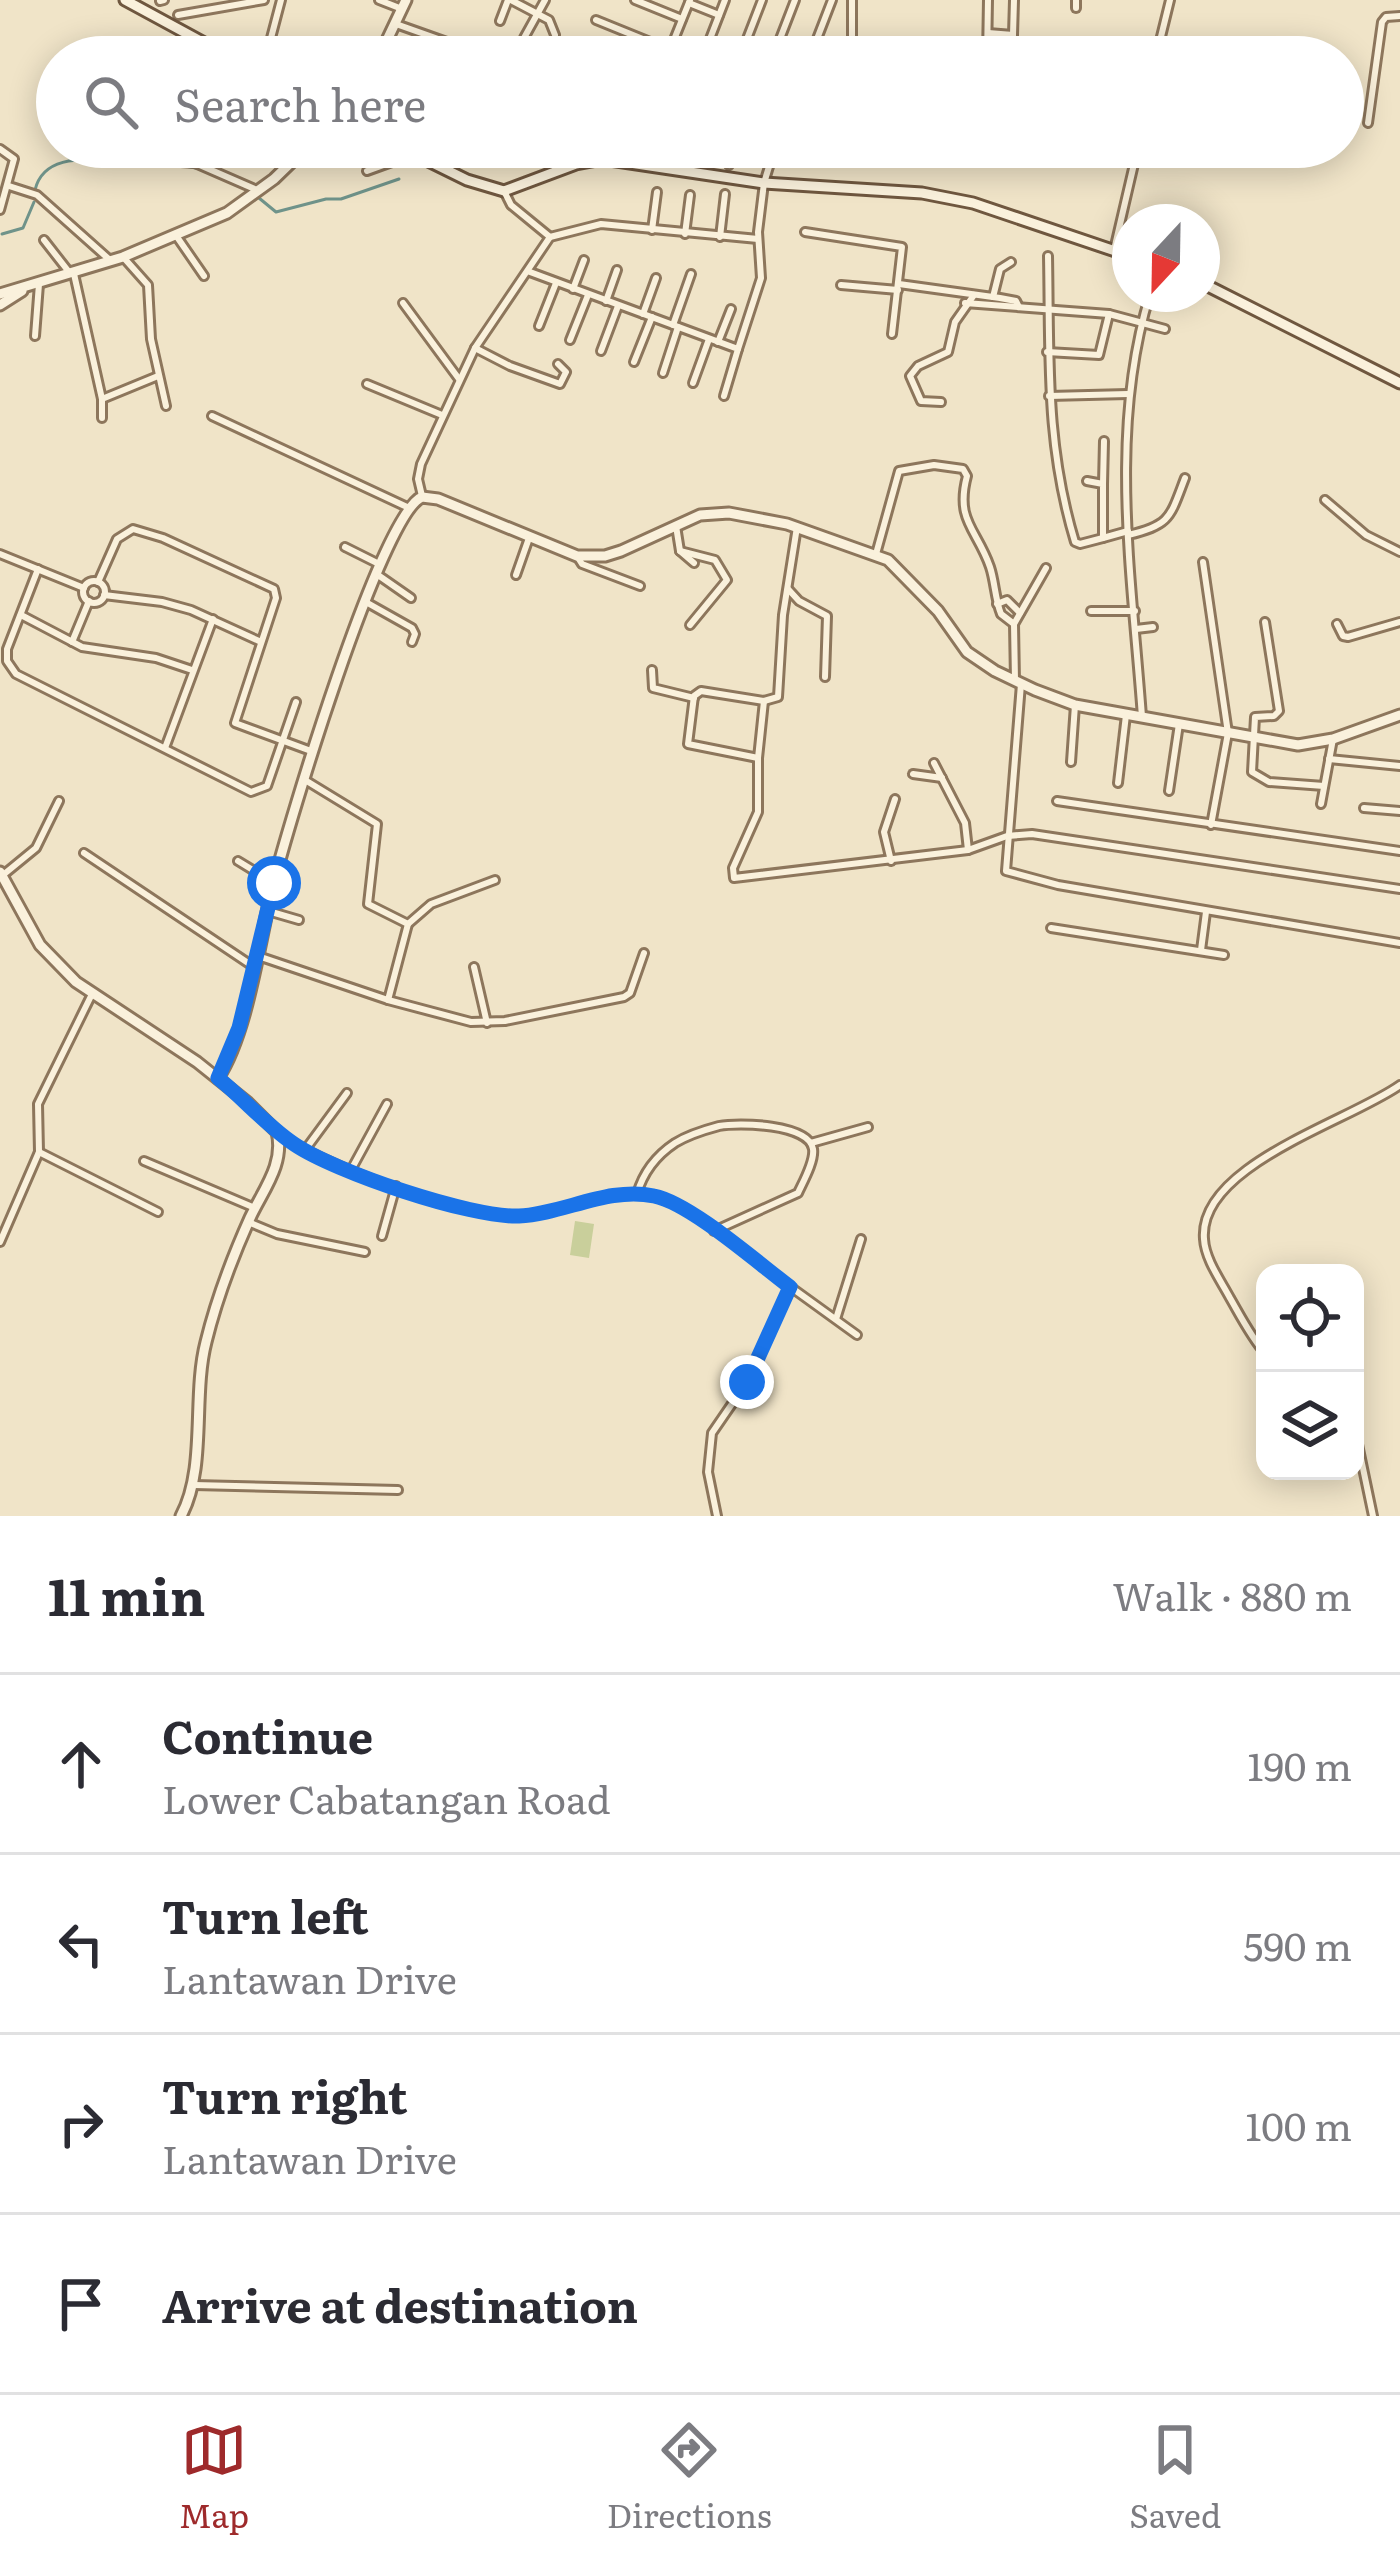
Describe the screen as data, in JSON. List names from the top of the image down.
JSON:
{
  "north": "bottom",
  "page": {
    "search": "Search here",
    "heading": ["11 min", "Walk · 880 m"],
    "list": [
      ["Continue", "Lower Cabatangan Road", "190 m"],
      ["Turn left", "Lantawan Drive", "590 m"],
      ["Turn right", "Lantawan Drive", "100 m"],
      "Arrive at destination"
    ],
    "nav": ["Map", "Directions", "Saved"]
  }
}
